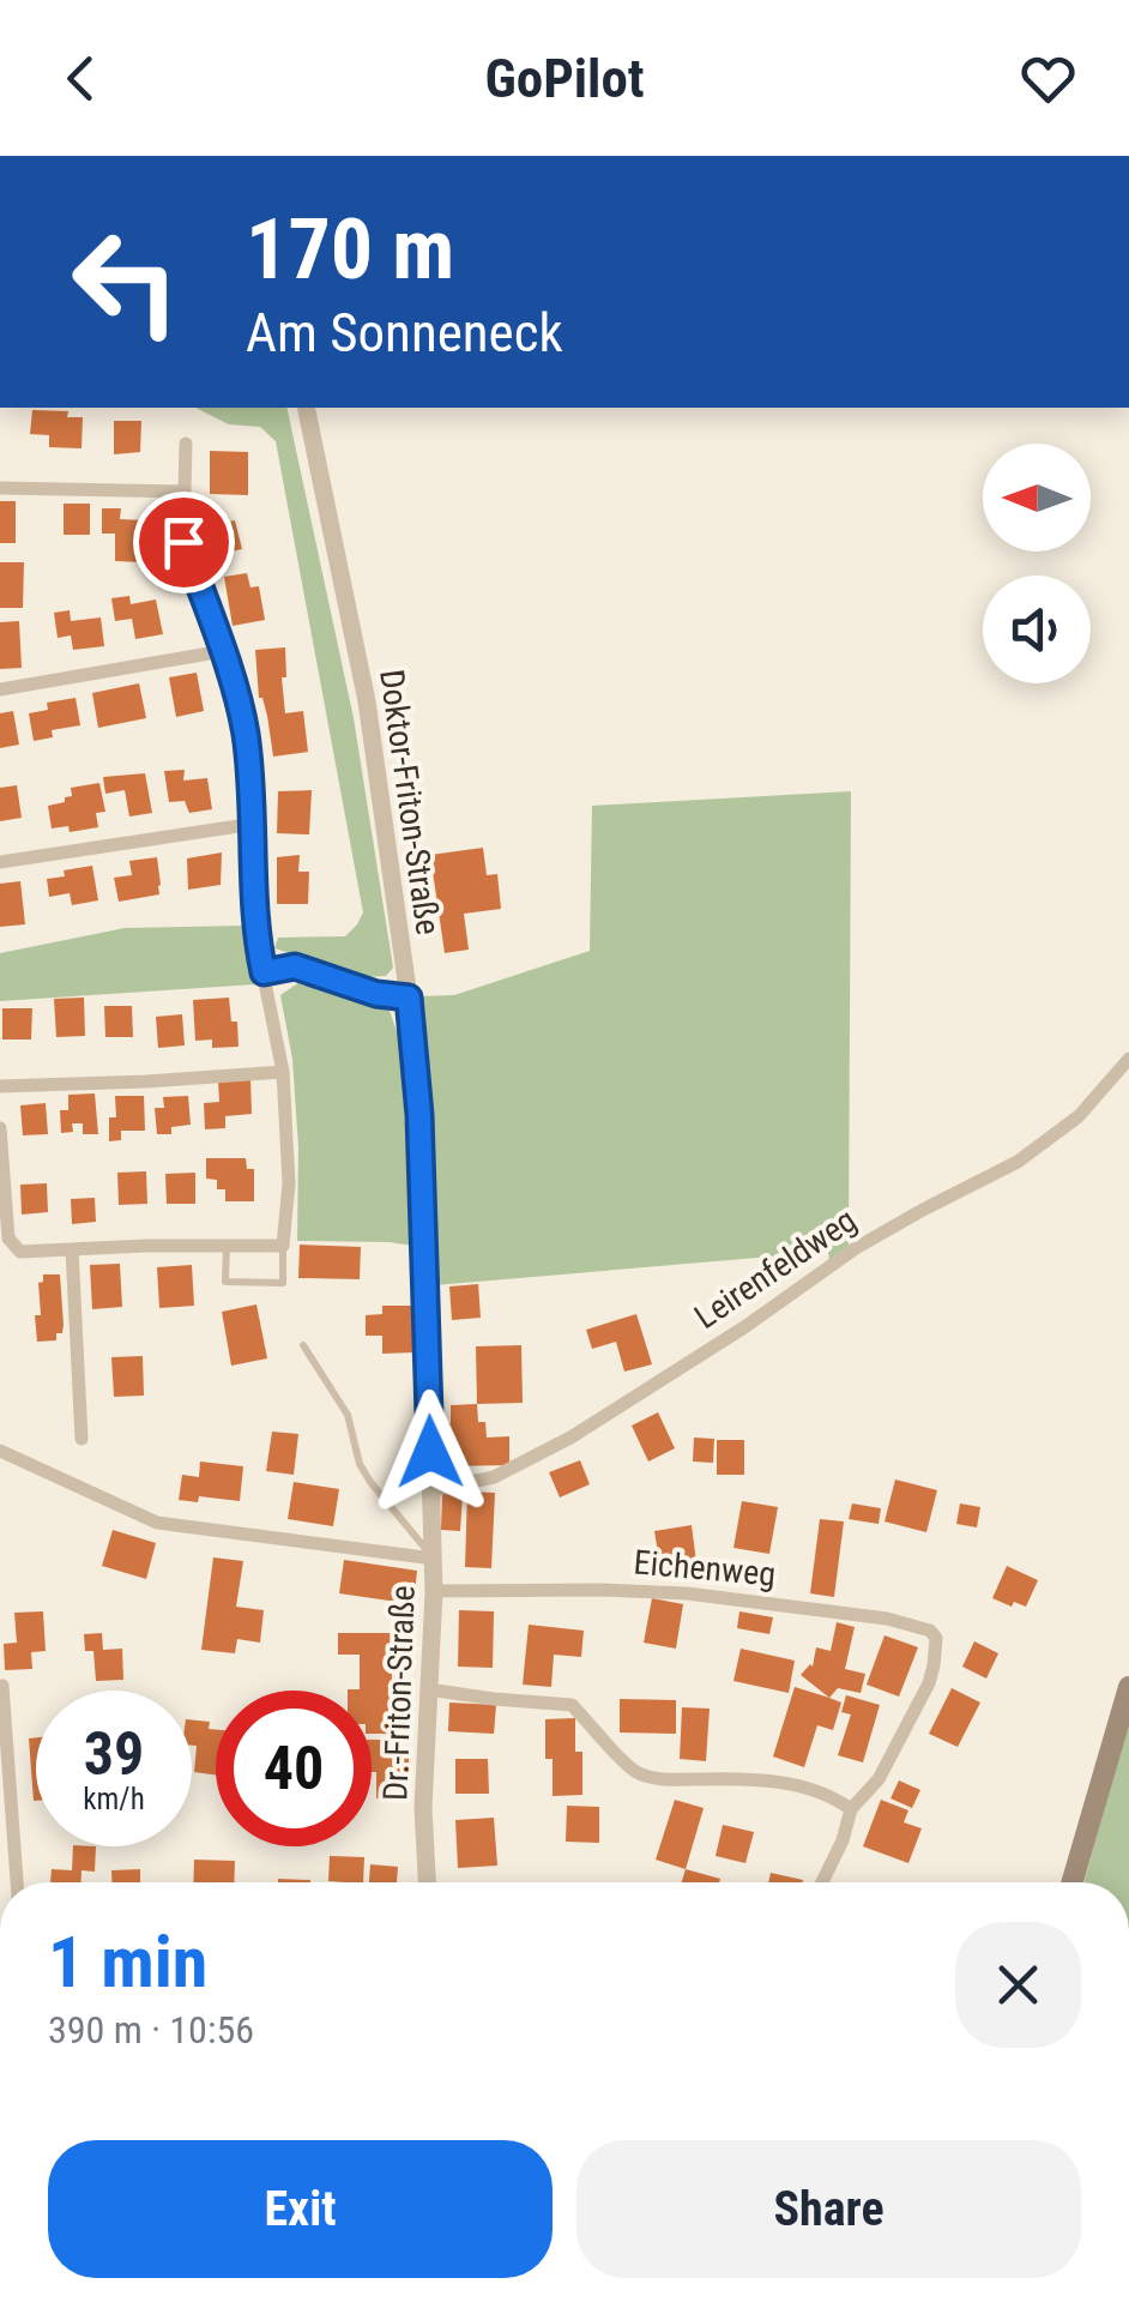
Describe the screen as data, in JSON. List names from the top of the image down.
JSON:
{
  "streets": {
    "street": [
      "Doktor-Friton-Straße",
      "Leirenfeldweg",
      "Eichenweg",
      "Dr.-Friton-Straße"
    ]
  },
  "crossings": [
    ["Doktor-Friton-Straße", "Leirenfeldweg"],
    ["Doktor-Friton-Straße", "Dr.-Friton-Straße"],
    ["Leirenfeldweg", "Dr.-Friton-Straße"],
    ["Eichenweg", "Dr.-Friton-Straße"]
  ],
  "north": "left",
  "page": {
    "header": "GoPilot",
    "turn": ["170 m", "Am Sonneneck"],
    "speed": "39 km/h",
    "limit": "40",
    "heading": ["1 min", "390 m · 10:56"],
    "buttons": ["Exit", "Share"]
  }
}
